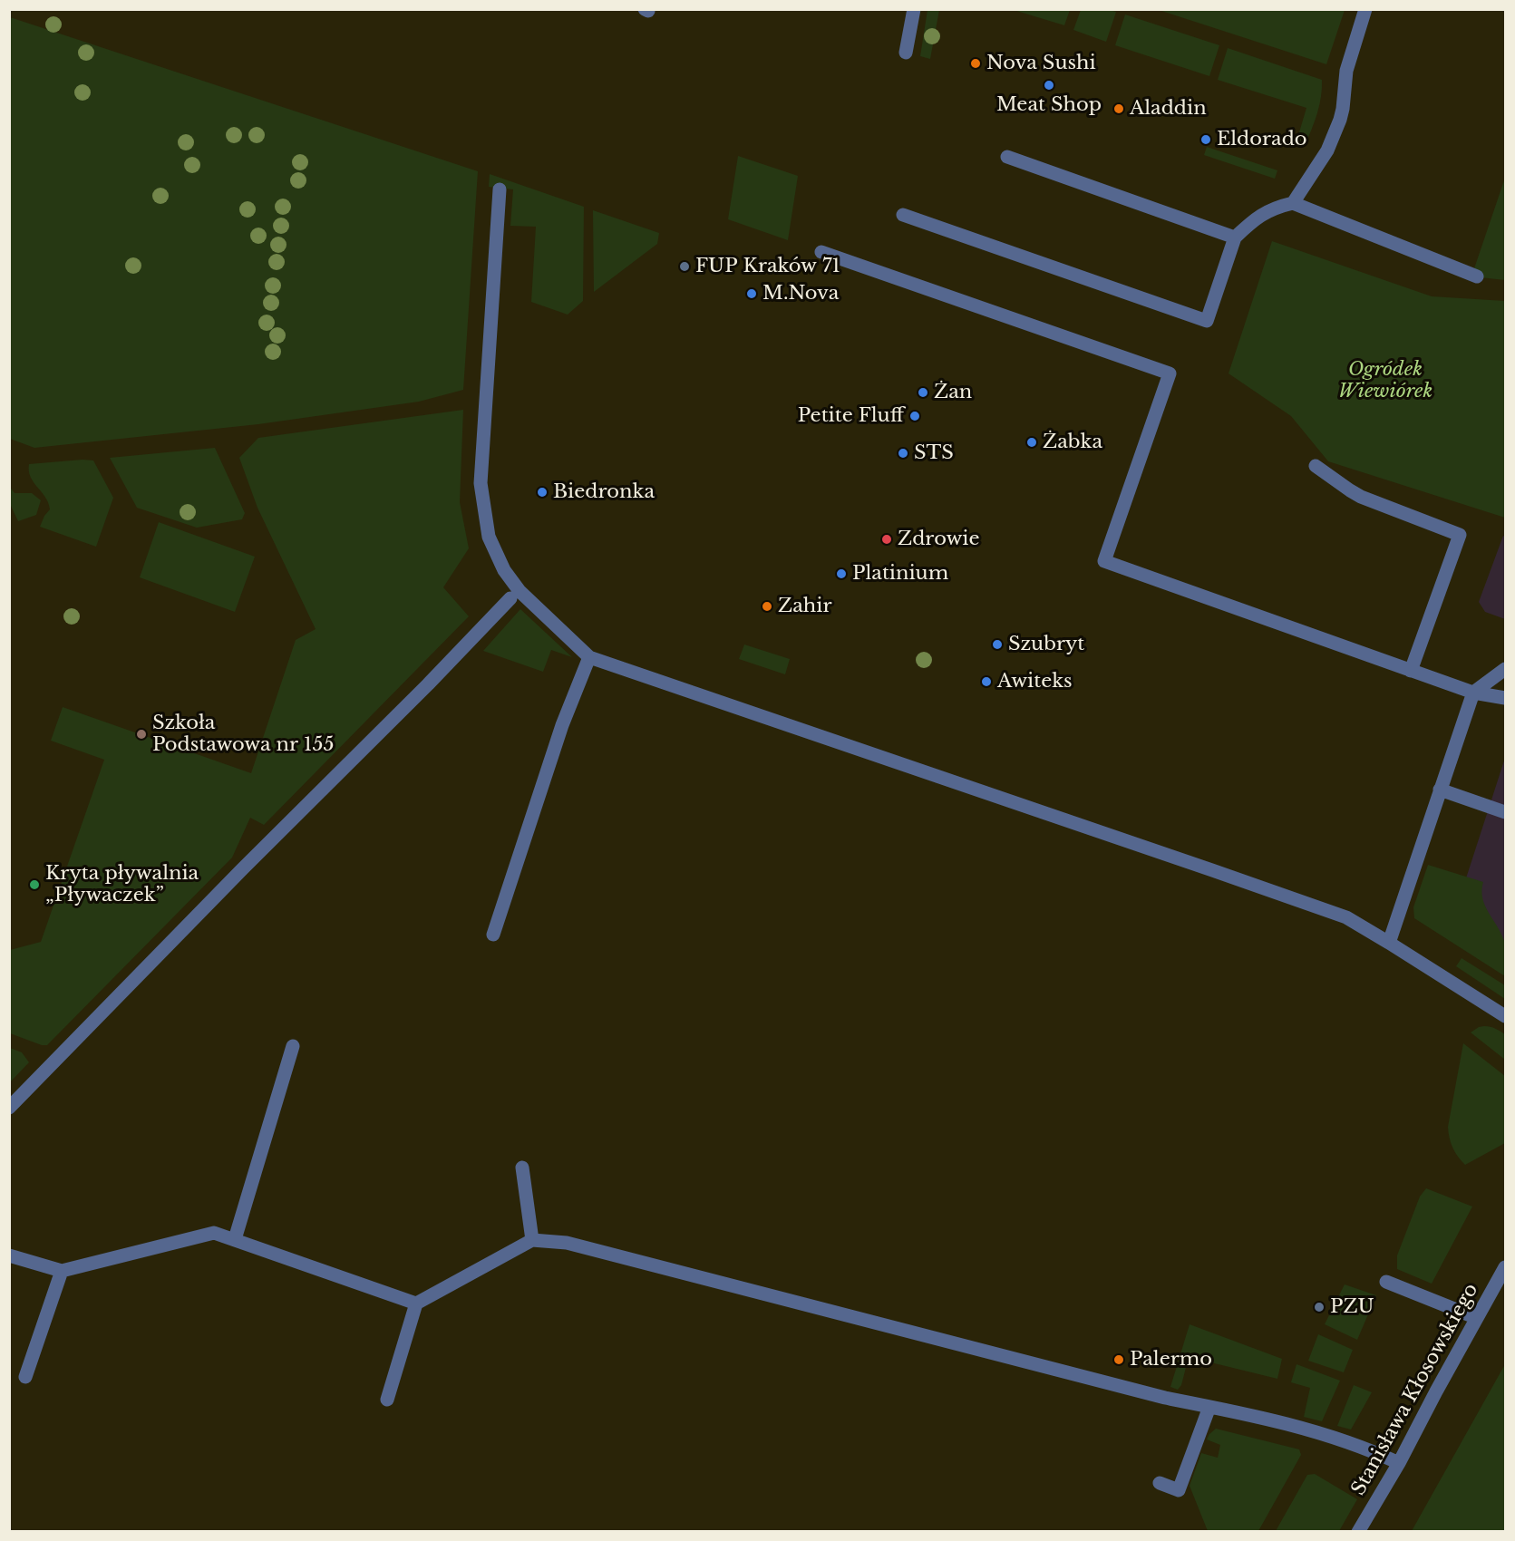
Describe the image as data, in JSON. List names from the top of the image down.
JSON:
{
  "streets": {
    "street": ["Stanisława Kłosowskiego"]
  },
  "parks": ["Ogródek Wiewiórek"],
  "places": [
    "Nova Sushi",
    "Meat Shop",
    "Aladdin",
    "Eldorado",
    "FUP Kraków 71",
    "M.Nova",
    "Żan",
    "Petite Fluff",
    "Żabka",
    "STS",
    "Biedronka",
    "Zdrowie",
    "Platinium",
    "Zahir",
    "Szubryt",
    "Awiteks",
    "Szkoła Podstawowa nr 155",
    "Kryta pływalnia „Pływaczek”",
    "PZU",
    "Palermo"
  ]
}
